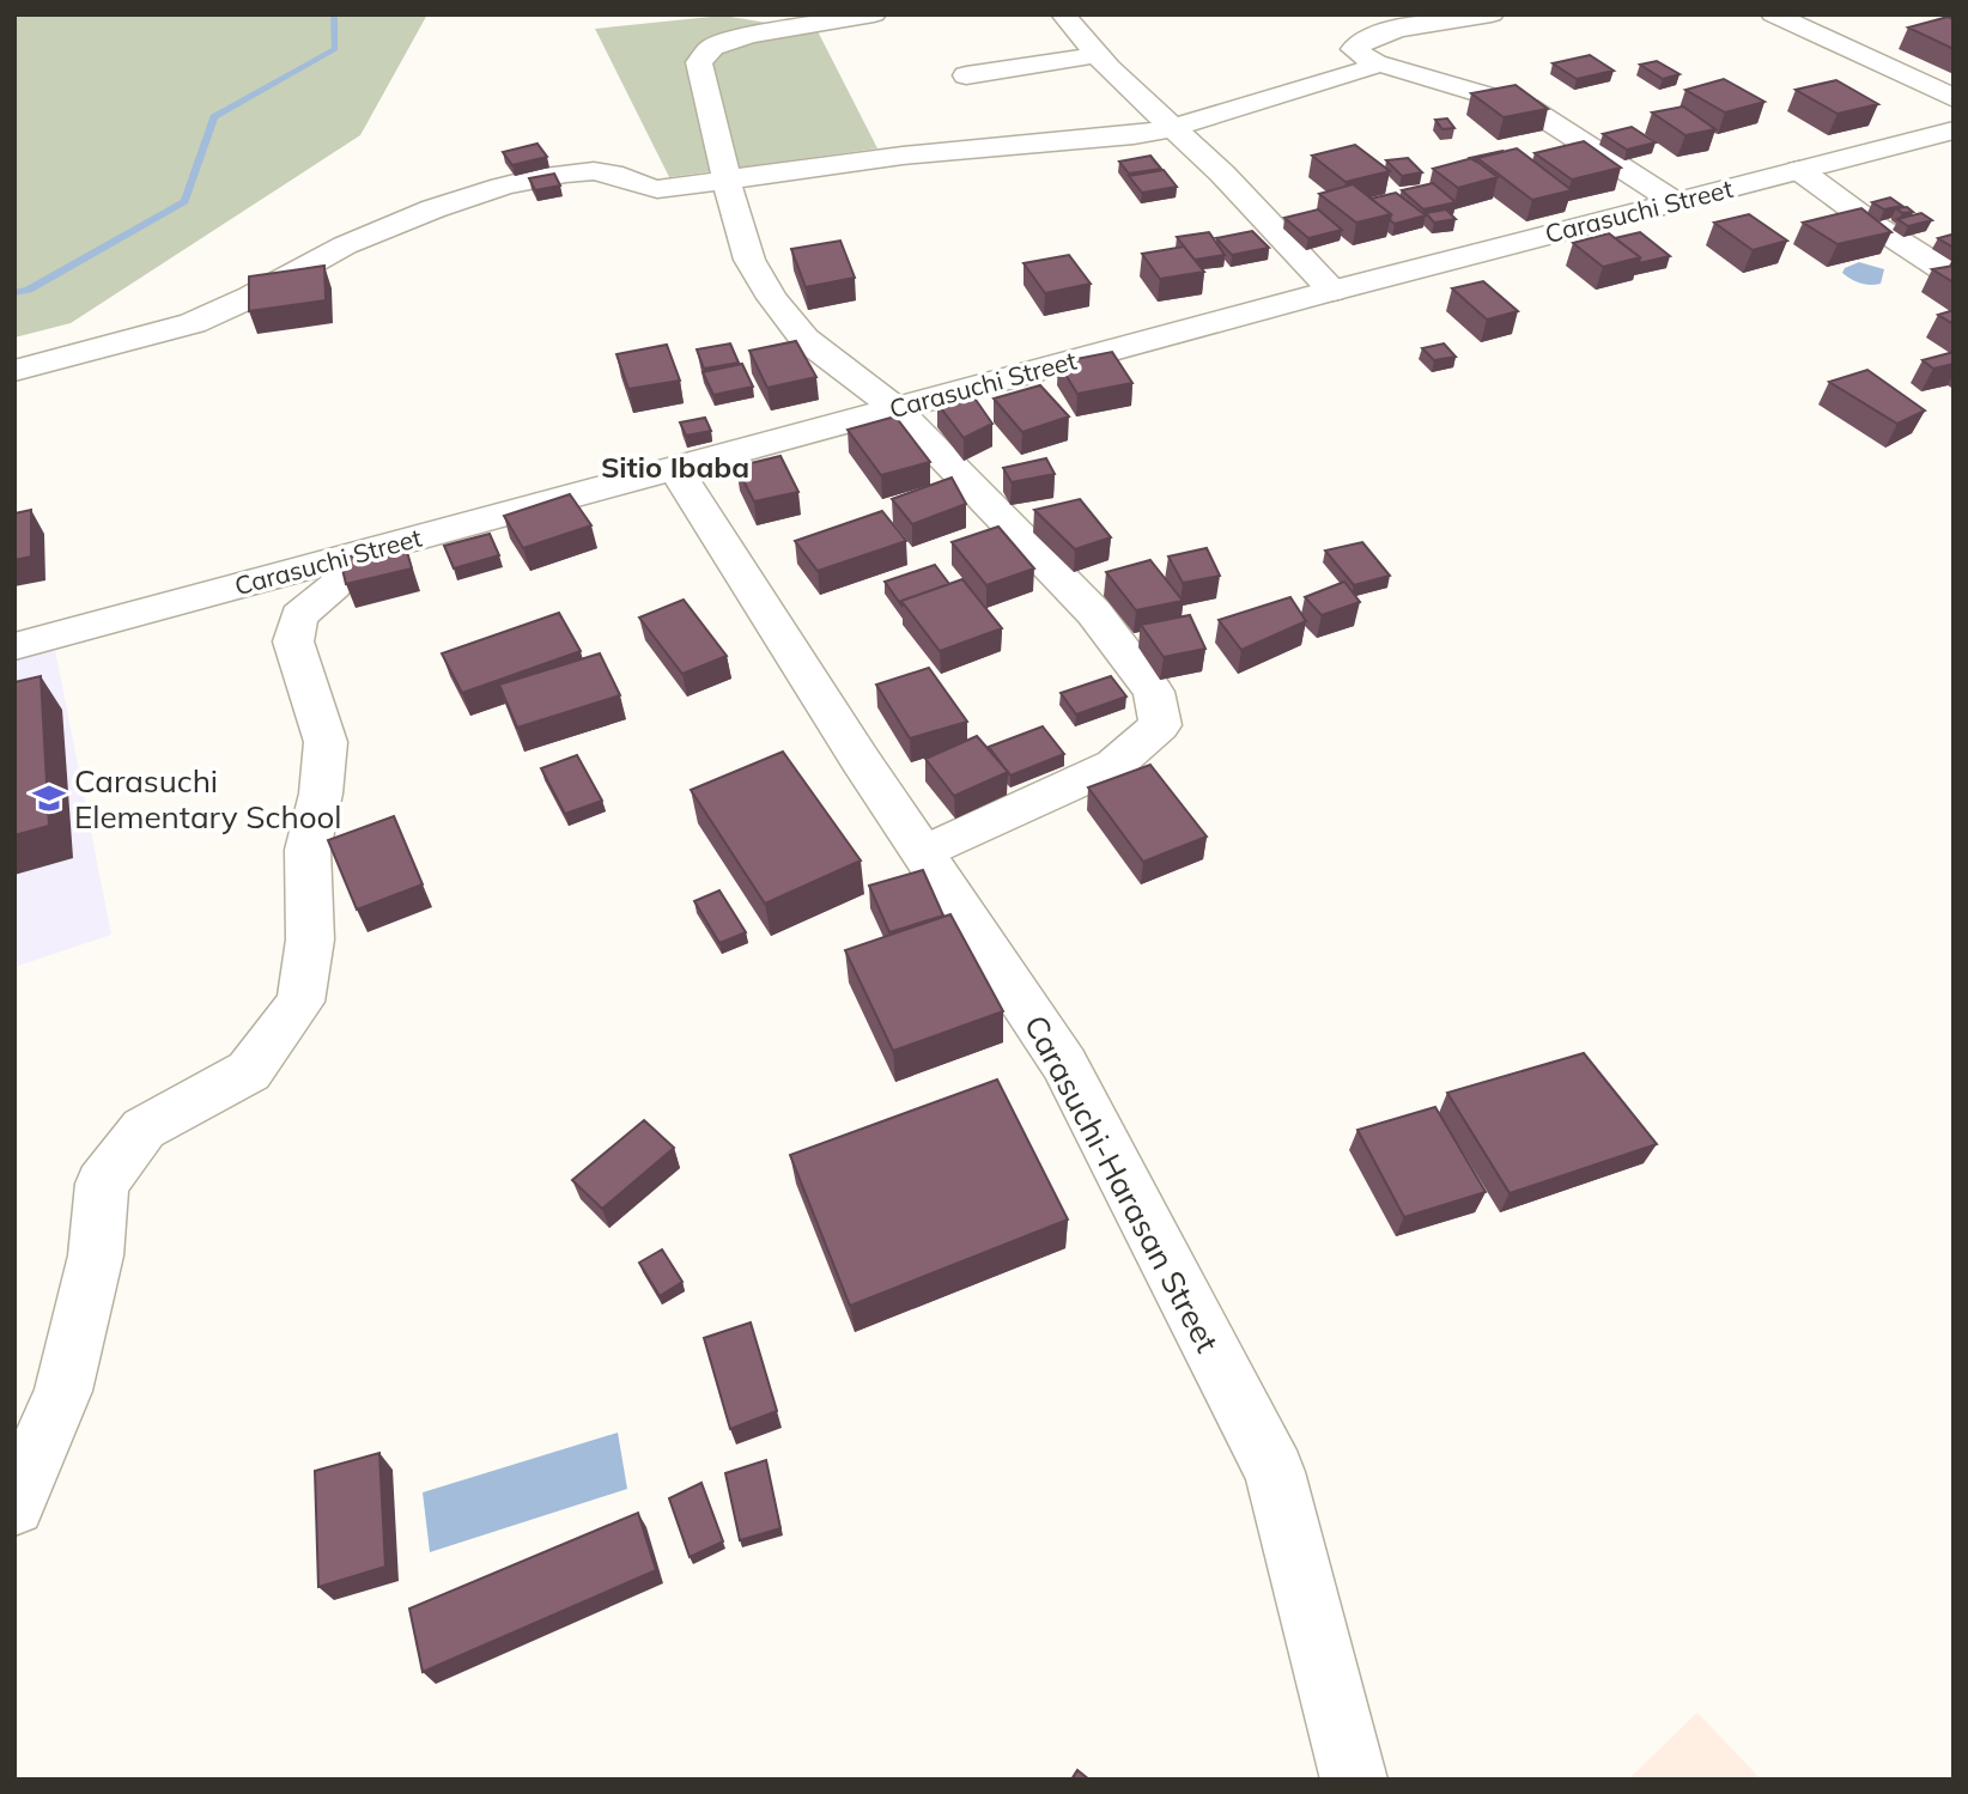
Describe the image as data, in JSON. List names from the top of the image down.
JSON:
{
  "streets": {
    "street": ["Carasuchi Street", "Carasuchi-Harasan Street"]
  },
  "crossings": [
    ["Carasuchi Street", "Carasuchi-Harasan Street"]
  ],
  "districts": ["Sitio Ibaba"],
  "places": {
    "school or university": ["Carasuchi Elementary School"]
  }
}
